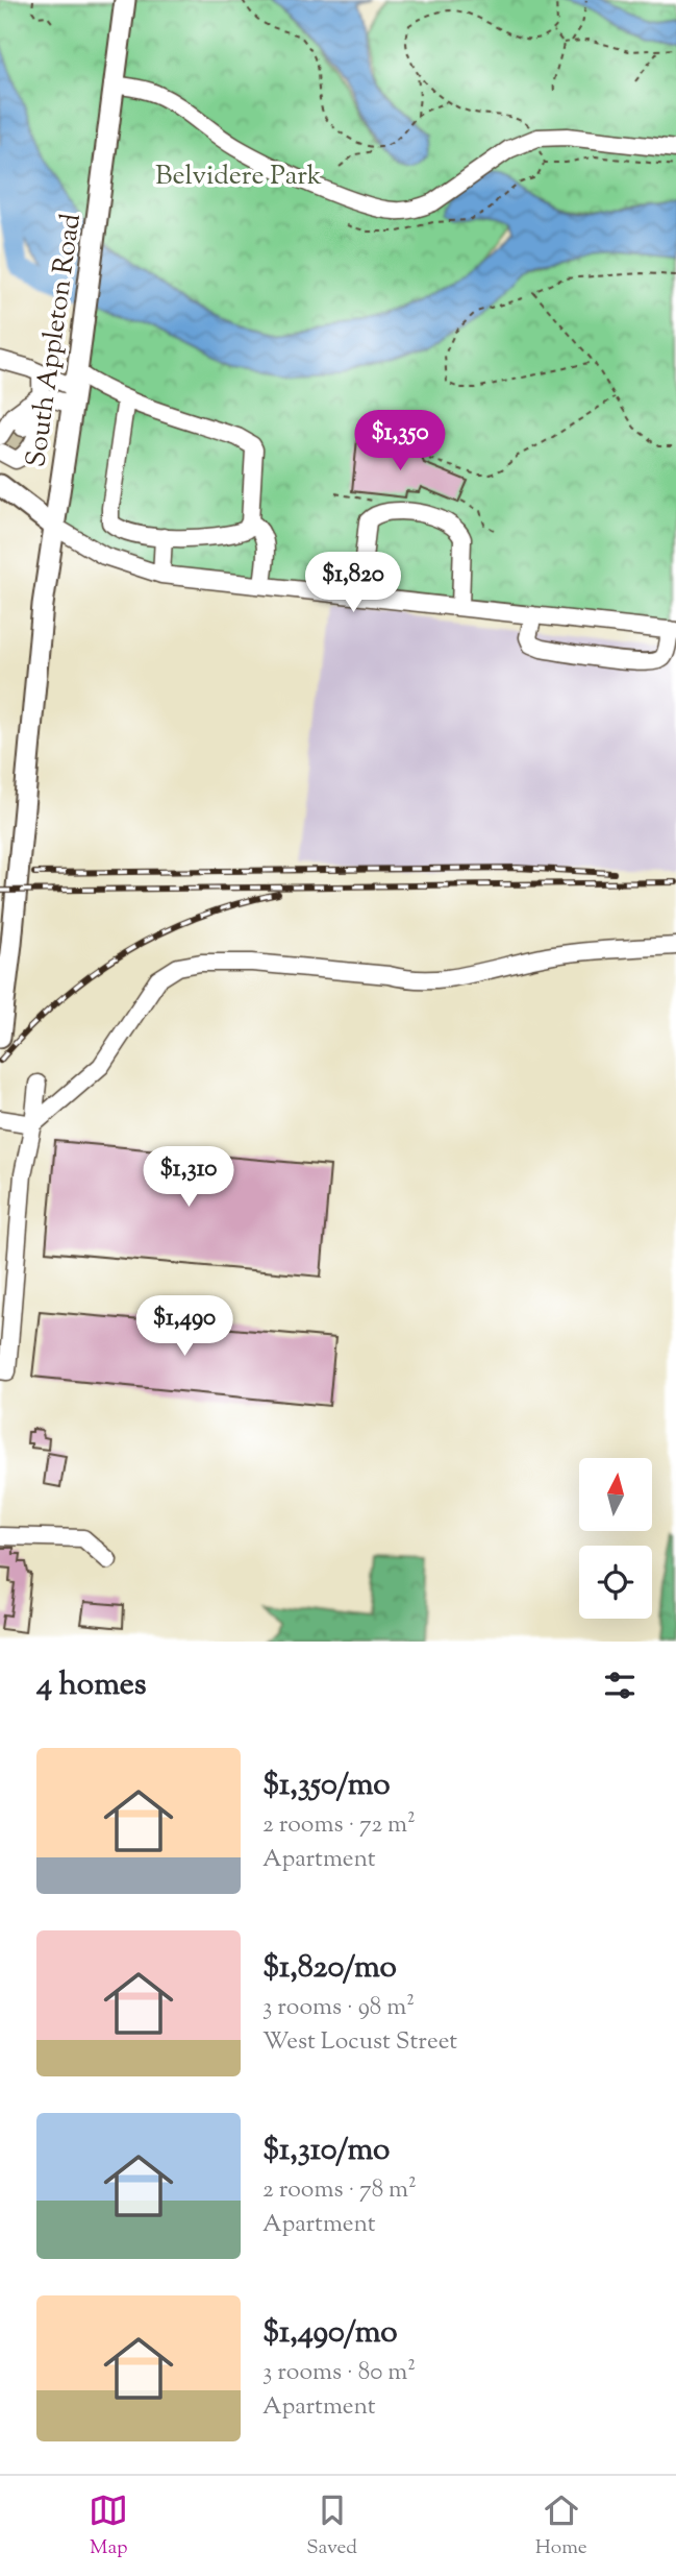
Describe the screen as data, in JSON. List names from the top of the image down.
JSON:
{
  "streets": {
    "main road": ["South Appleton Road"]
  },
  "parks": ["Belvidere Park"],
  "north": "top",
  "page": {
    "price": [
      "$1,350",
      "$1,820",
      "$1,310",
      "$1,490"
    ],
    "heading": "4 homes",
    "list": [
      {
        "name": "$1,350/mo",
        "note": "2 rooms · 72 m² · Apartment"
      },
      {
        "name": "$1,820/mo",
        "note": "3 rooms · 98 m² · West Locust Street"
      },
      {
        "name": "$1,310/mo",
        "note": "2 rooms · 78 m² · Apartment"
      },
      {
        "name": "$1,490/mo",
        "note": "3 rooms · 80 m² · Apartment"
      }
    ],
    "tabs": ["Map", "Saved", "Home"]
  }
}
